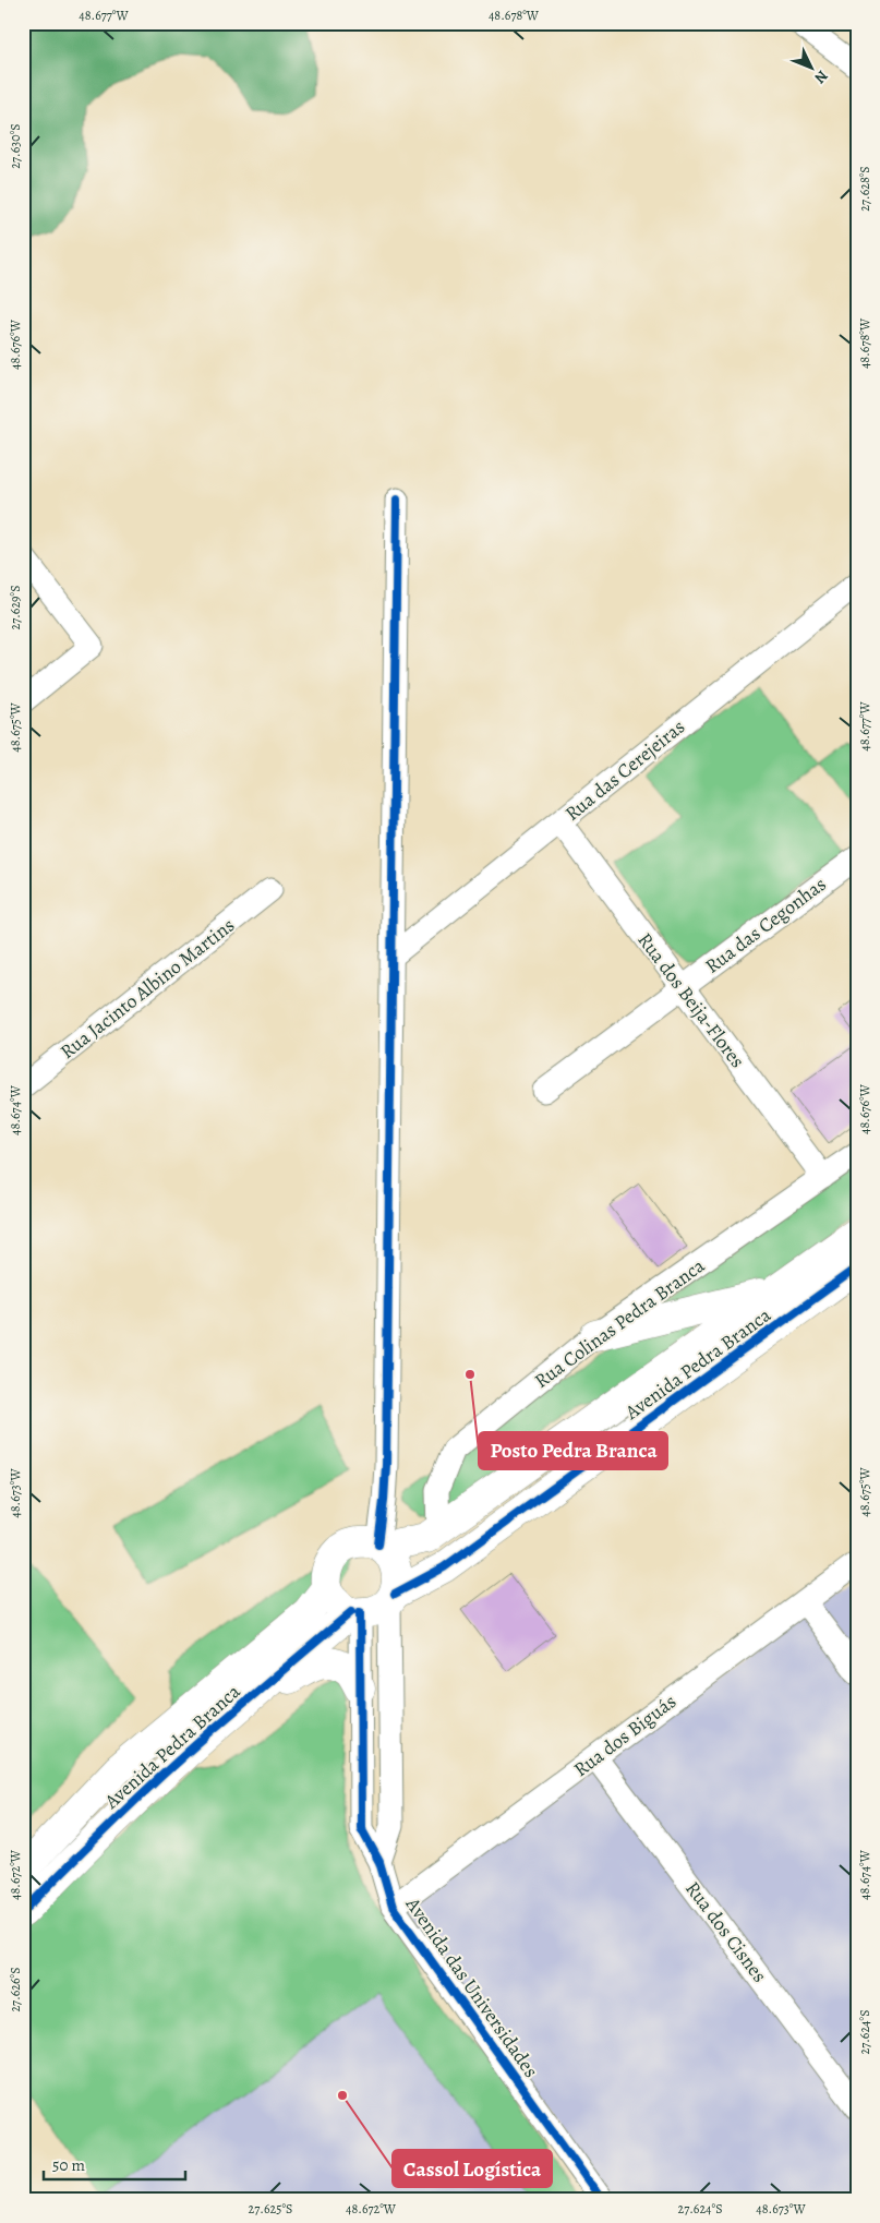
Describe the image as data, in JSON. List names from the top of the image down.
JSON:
{
  "streets": {
    "main road": ["Avenida Pedra Branca"],
    "street": [
      "Rua das Cerejeiras",
      "Rua das Cegonhas",
      "Rua Jacinto Albino Martins",
      "Rua dos Beija-Flores",
      "Rua Colinas Pedra Branca",
      "Rua dos Biguás",
      "Rua dos Cisnes",
      "Avenida das Universidades"
    ]
  },
  "crossings": [
    ["Rua das Cerejeiras", "Rua dos Beija-Flores"],
    ["Rua das Cegonhas", "Rua dos Beija-Flores"],
    ["Rua dos Beija-Flores", "Rua Colinas Pedra Branca"],
    ["Rua Colinas Pedra Branca", "Avenida Pedra Branca"],
    ["Avenida Pedra Branca", "Avenida das Universidades"],
    ["Rua dos Biguás", "Rua dos Cisnes"],
    ["Rua dos Biguás", "Avenida das Universidades"]
  ],
  "places": ["Posto Pedra Branca", "Cassol Logística"],
  "scale_bar": "50 m",
  "north": "bottom right",
  "coordinates": [
    "48.677°W",
    "48.678°W",
    "27.630°S",
    "27.628°S",
    "48.676°W",
    "27.629°S",
    "48.675°W",
    "48.674°W",
    "48.673°W",
    "48.672°W",
    "27.626°S",
    "27.624°S",
    "27.625°S"
  ]
}
